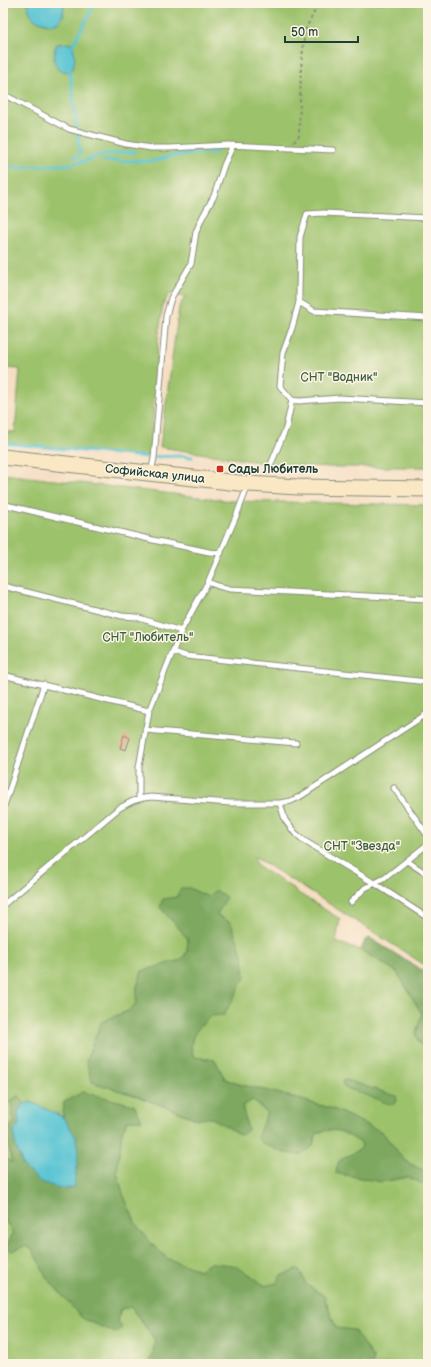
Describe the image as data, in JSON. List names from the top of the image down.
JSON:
{
  "streets": {
    "main road": ["Софийская улица"]
  },
  "parks": ["СНТ \"Водник\"", "СНТ \"Любитель\"", "СНТ \"Звезда\""],
  "places": {
    "transit": ["Сады Любитель"]
  },
  "scale_bar": "50 m"
}
